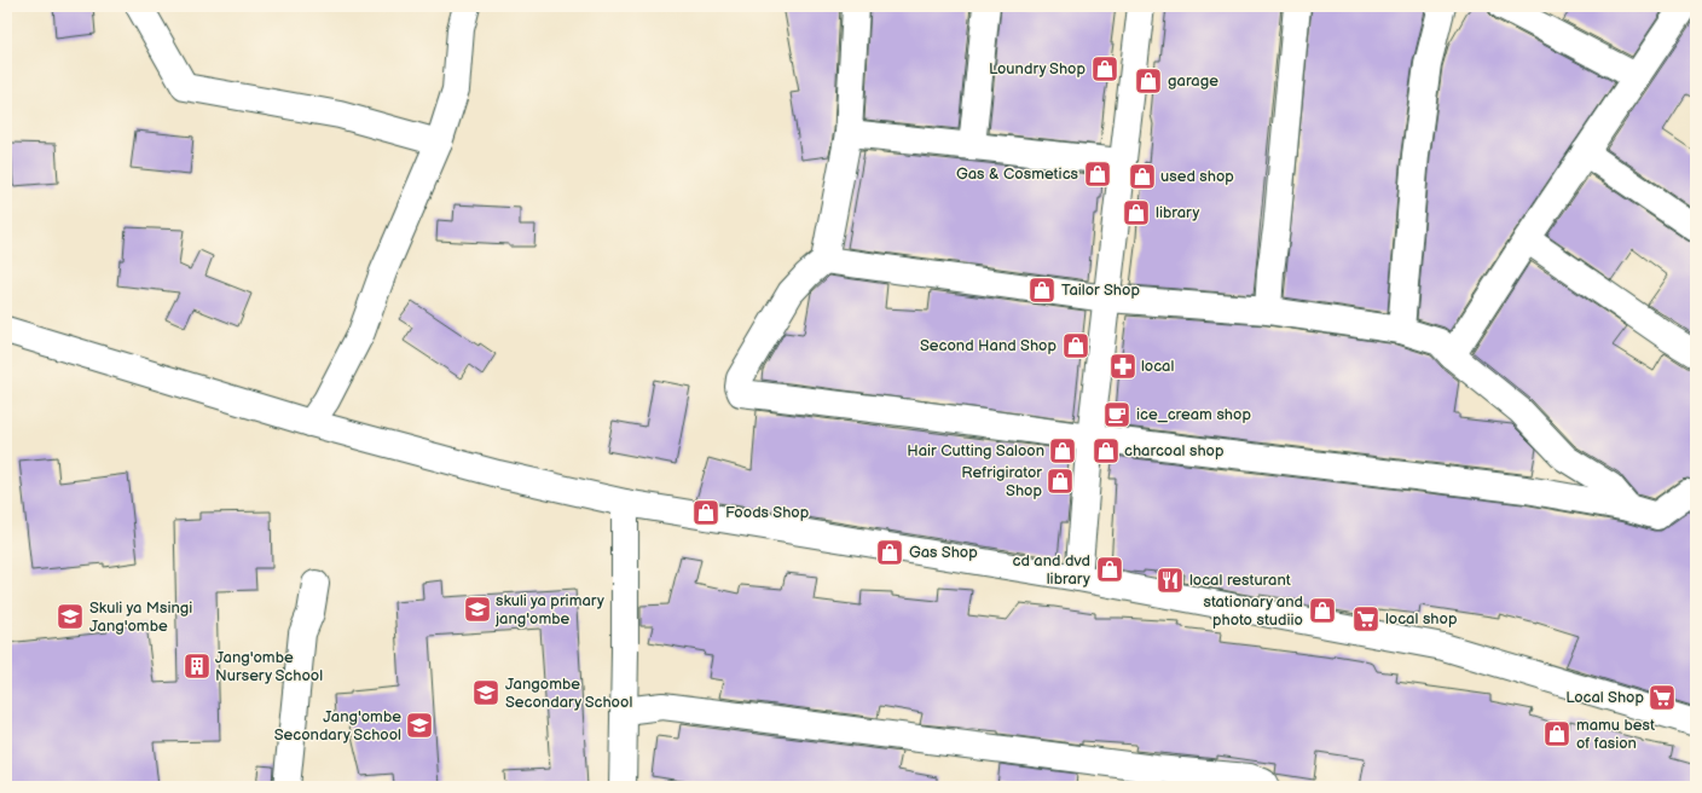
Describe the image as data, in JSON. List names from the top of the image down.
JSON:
{
  "places": {
    "shop": [
      "Loundry Shop",
      "garage",
      "Gas & Cosmetics",
      "used shop",
      "library",
      "Tailor Shop",
      "Second Hand Shop",
      "Hair Cutting Saloon",
      "charcoal shop",
      "Refrigirator Shop",
      "Foods Shop",
      "Gas Shop",
      "cd and dvd library",
      "stationary and photo studiio",
      "mamu best of fasion"
    ],
    "pharmacy": ["local"],
    "cafe": ["ice_cream shop"],
    "restaurant": ["local resturant"],
    "school or university": [
      "skuli ya primary jang'ombe",
      "Skuli ya Msingi Jang'ombe",
      "Jangombe Secondary School",
      "Jang'ombe Secondary School"
    ],
    "supermarket": ["local shop", "Local Shop"],
    "building": ["Jang'ombe Nursery School"]
  }
}
